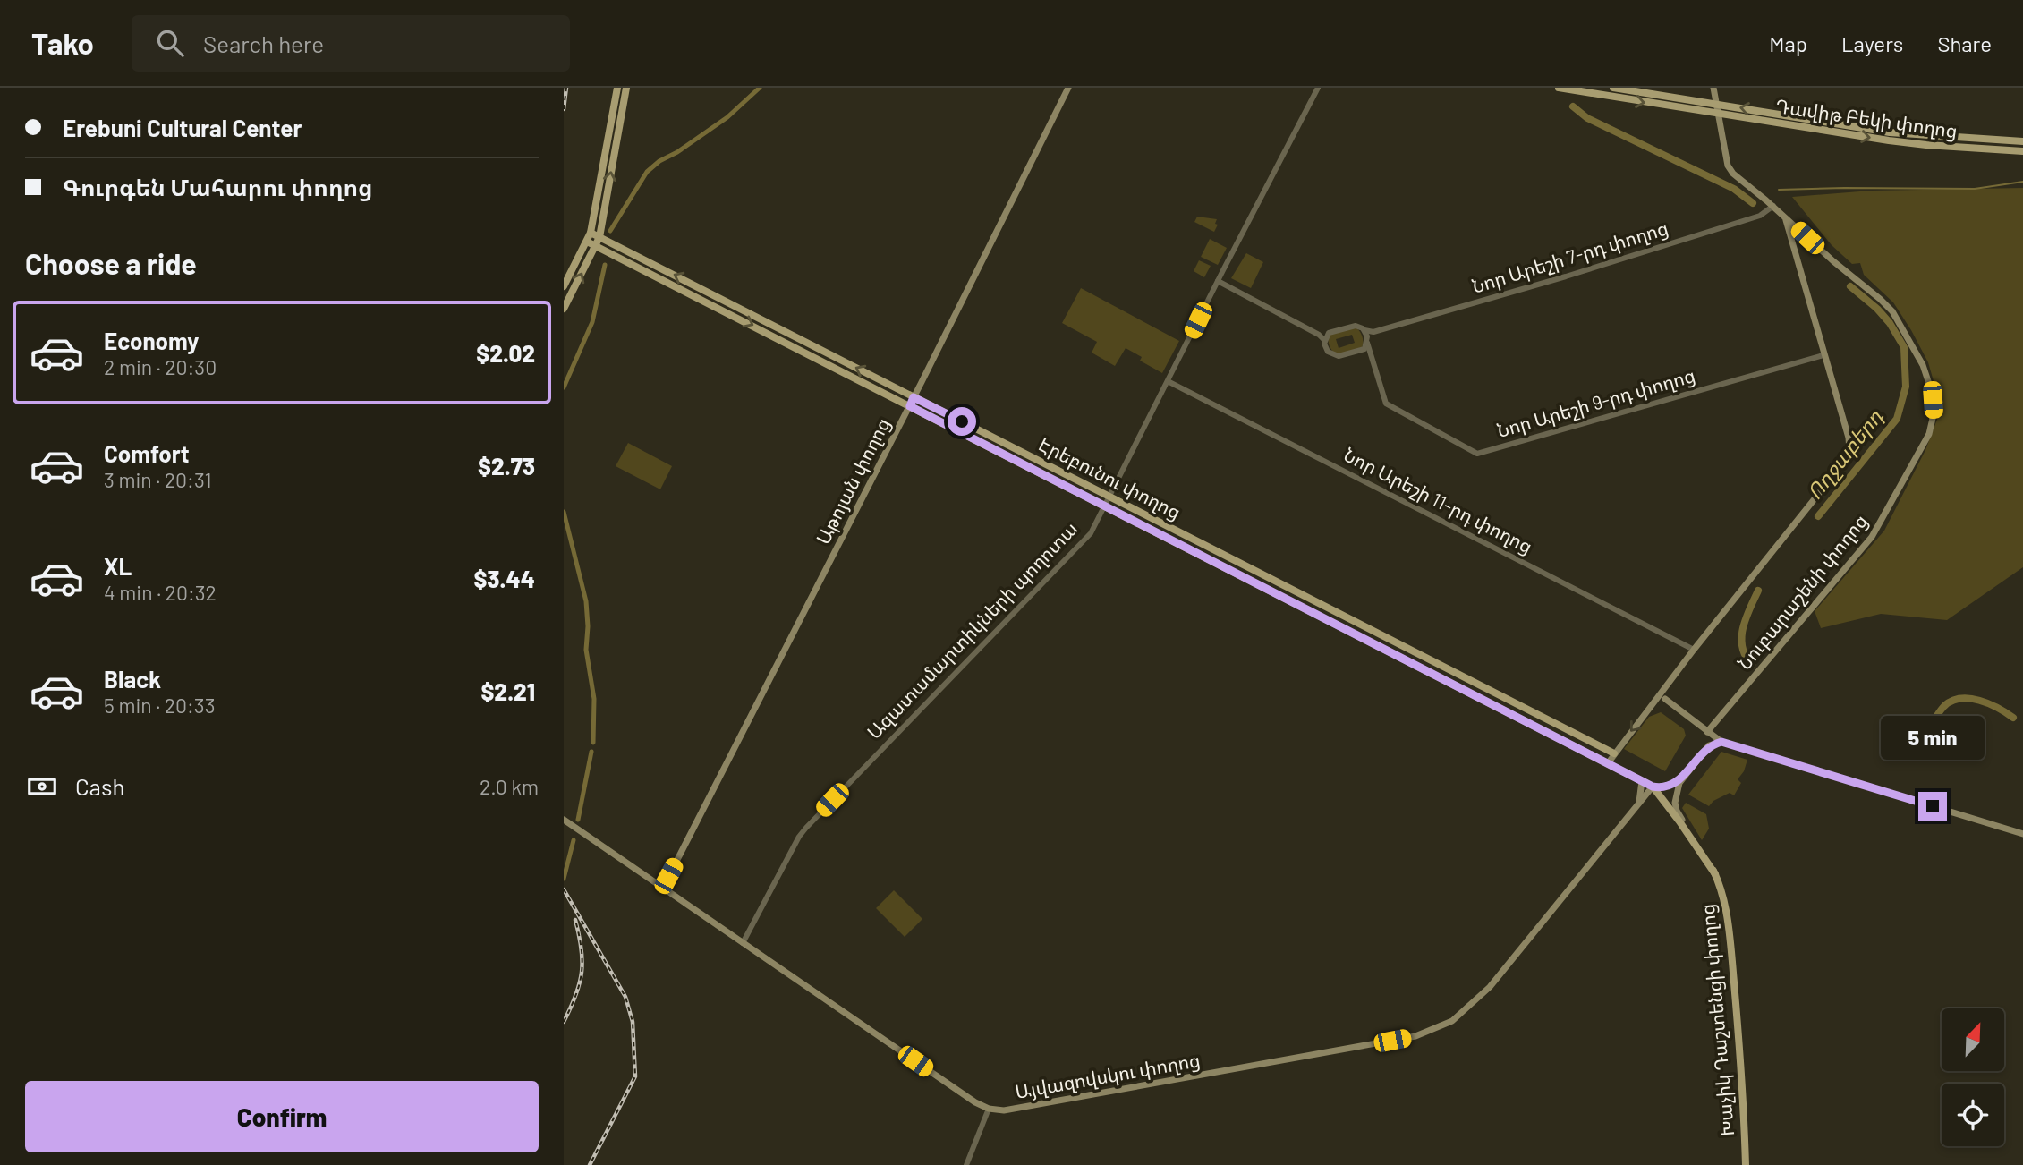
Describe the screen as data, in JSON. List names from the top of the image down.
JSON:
{
  "streets": {
    "main road": [
      "Դավիթ Բեկի փողոց",
      "Էրեբունու փողոց",
      "Աթոյան փողոց",
      "Նուբարաշենի փողոց",
      "Խաչիկ Դաշտենցի փողոց",
      "Այվազովսկու փողոց"
    ],
    "street": [
      "Նոր Արեշի 7-րդ փողոց",
      "Նոր Արեշի 9-րդ փողոց",
      "Նոր Արեշի 11-րդ փողոց",
      "Ազատամարտիկների պողոտա"
    ]
  },
  "crossings": [
    ["Դավիթ Բեկի փողոց", "Նուբարաշենի փողոց"],
    ["Նոր Արեշի 7-րդ փողոց", "Նուբարաշենի փողոց"],
    ["Էրեբունու փողոց", "Աթոյան փողոց"],
    ["Էրեբունու փողոց", "Ազատամարտիկների պողոտա"],
    ["Էրեբունու փողոց", "Խաչիկ Դաշտենցի փողոց"],
    ["Էրեբունու փողոց", "Այվազովսկու փողոց"],
    ["Նոր Արեշի 11-րդ փողոց", "Ազատամարտիկների պողոտա"],
    ["Խաչիկ Դաշտենցի փողոց", "Այվազովսկու փողոց"]
  ],
  "water": ["Ողջաբերդ"],
  "north": "top right",
  "page": {
    "header": "Tako",
    "search": "Search here",
    "nav": ["Map", "Layers", "Share"],
    "banner": ["Erebuni Cultural Center", "Գուրգեն Մահարու փողոց"],
    "heading": "Choose a ride",
    "list": [
      {
        "name": "Economy",
        "note": "2 min · 20:30",
        "value": "$2.02"
      },
      {
        "name": "Comfort",
        "note": "3 min · 20:31",
        "value": "$2.73"
      },
      {
        "name": "XL",
        "note": "4 min · 20:32",
        "value": "$3.44"
      },
      {
        "name": "Black",
        "note": "5 min · 20:33",
        "value": "$2.21"
      }
    ],
    "bubble": "5 min",
    "pay": ["Cash", "2.0 km"],
    "buttons": "Confirm"
  }
}
